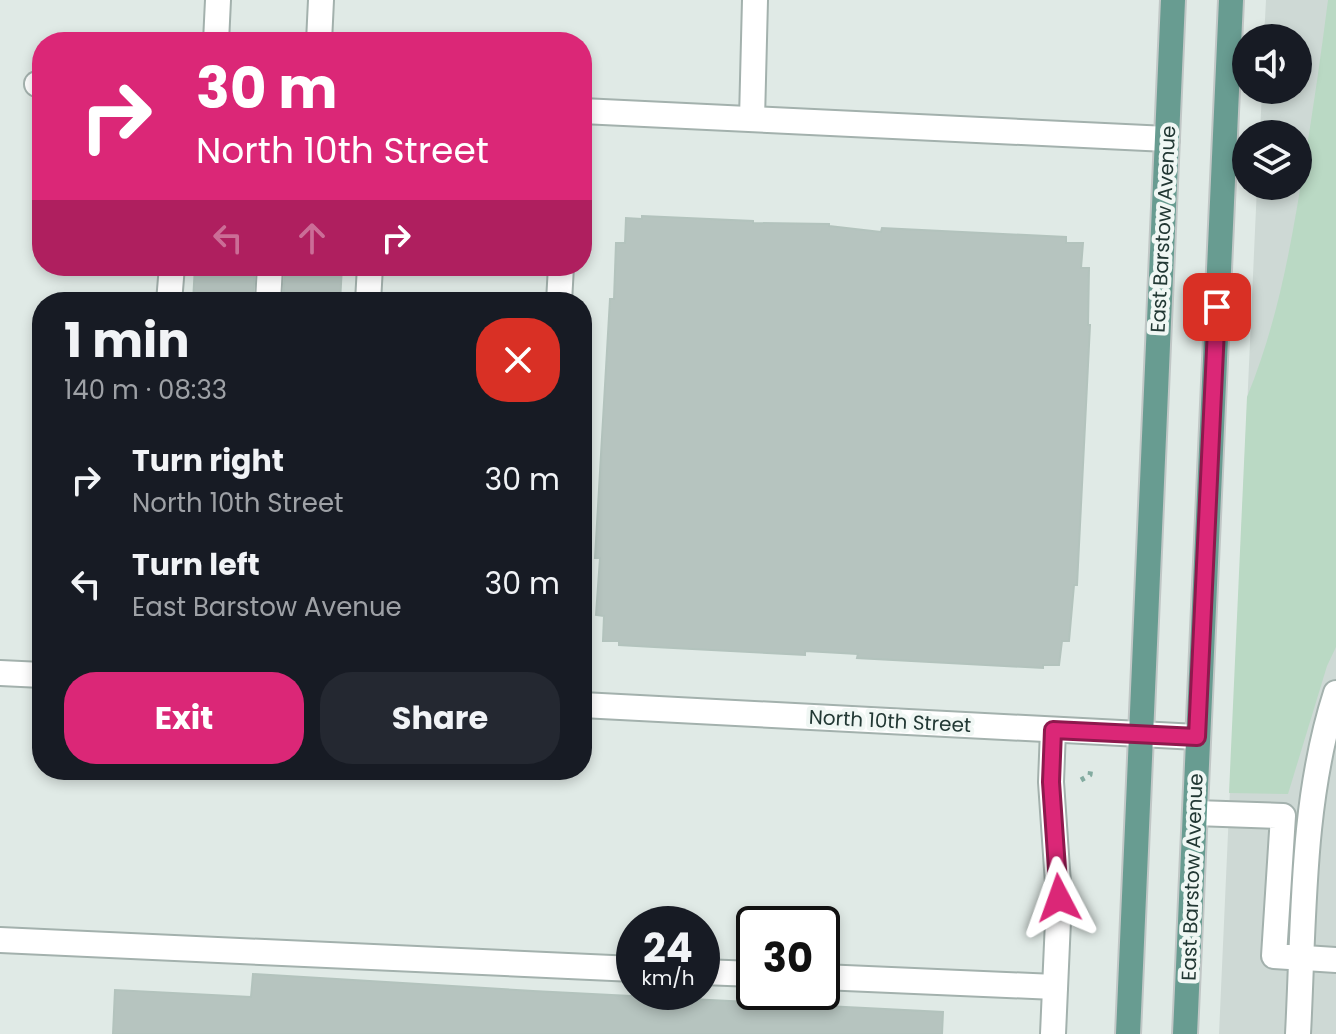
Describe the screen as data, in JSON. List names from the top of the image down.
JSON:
{
  "streets": {
    "main road": ["East Barstow Avenue"],
    "street": ["North 10th Street"]
  },
  "crossings": [
    ["East Barstow Avenue", "North 10th Street"]
  ],
  "page": {
    "turn": ["30 m", "North 10th Street"],
    "heading": ["1 min", "140 m · 08:33"],
    "list": [
      {
        "name": "Turn right",
        "note": "North 10th Street",
        "value": "30 m"
      },
      {
        "name": "Turn left",
        "note": "East Barstow Avenue",
        "value": "30 m"
      }
    ],
    "buttons": ["Exit", "Share"],
    "speed": "24 km/h",
    "limit": "30"
  }
}
